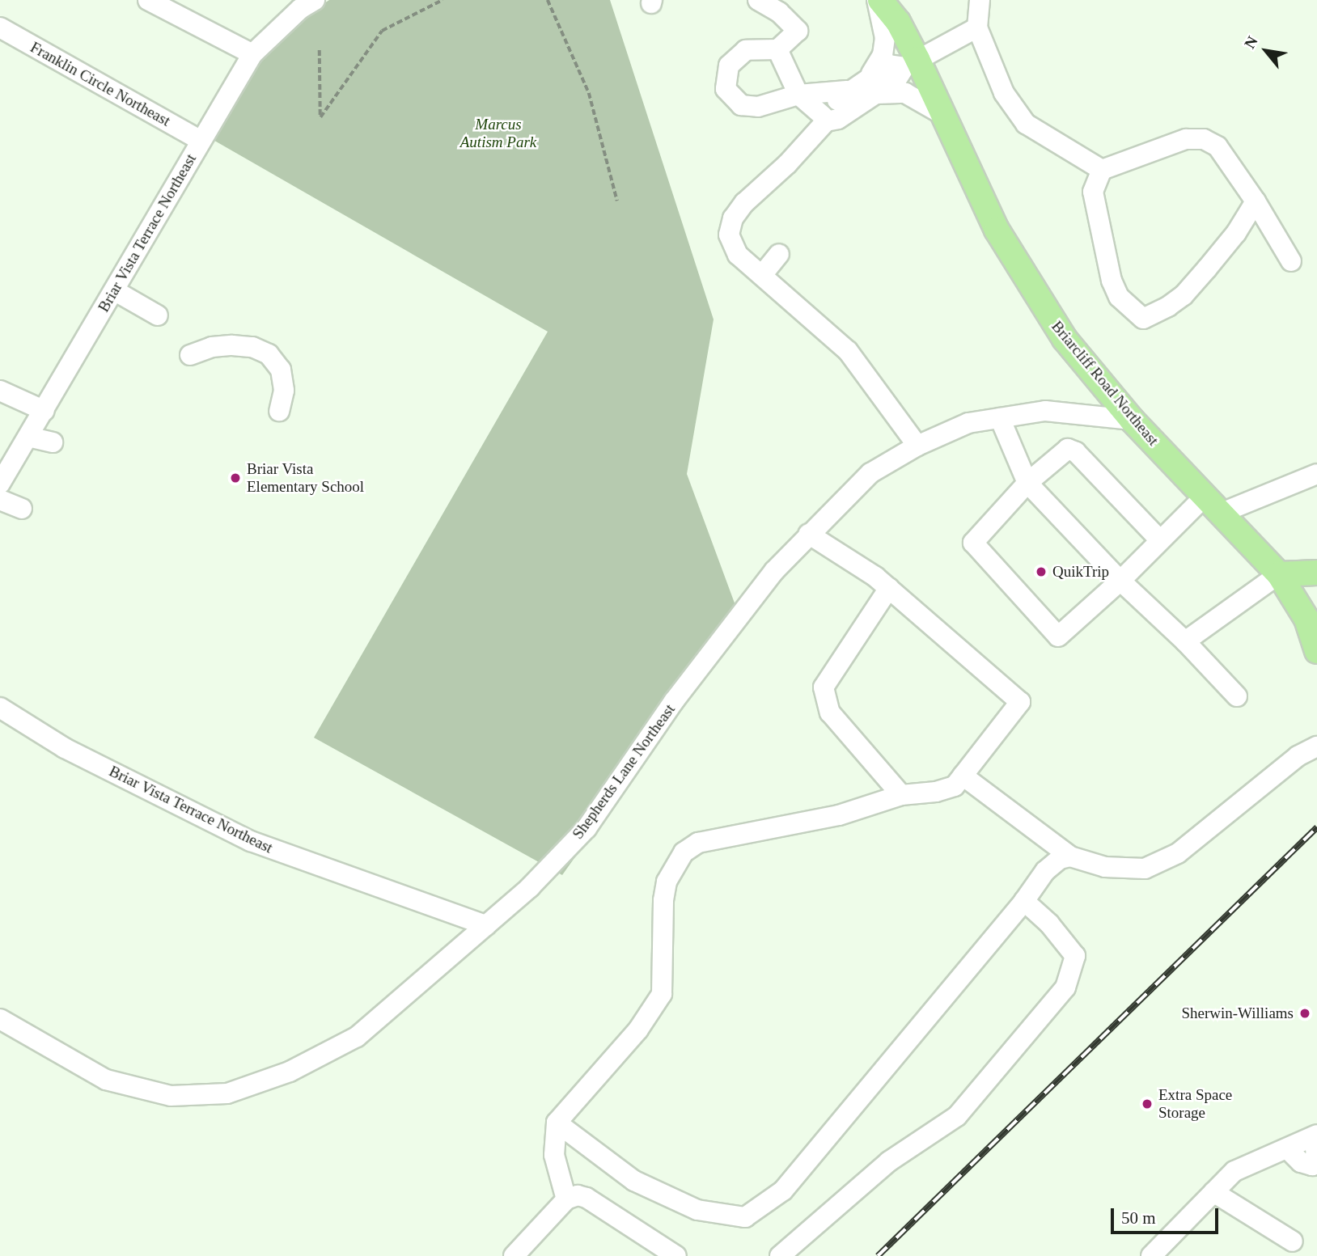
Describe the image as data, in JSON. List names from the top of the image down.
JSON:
{
  "streets": {
    "main road": ["Briarcliff Road Northeast"],
    "street": ["Franklin Circle Northeast", "Briar Vista Terrace Northeast", "Shepherds Lane Northeast"]
  },
  "crossings": [
    ["Franklin Circle Northeast", "Briar Vista Terrace Northeast"],
    ["Briar Vista Terrace Northeast", "Shepherds Lane Northeast"],
    ["Briarcliff Road Northeast", "Shepherds Lane Northeast"]
  ],
  "parks": ["Marcus Autism Park"],
  "places": [
    "Briar Vista Elementary School",
    "QuikTrip",
    "Sherwin-Williams",
    "Extra Space Storage"
  ],
  "scale_bar": "50 m",
  "north": "top left"
}
